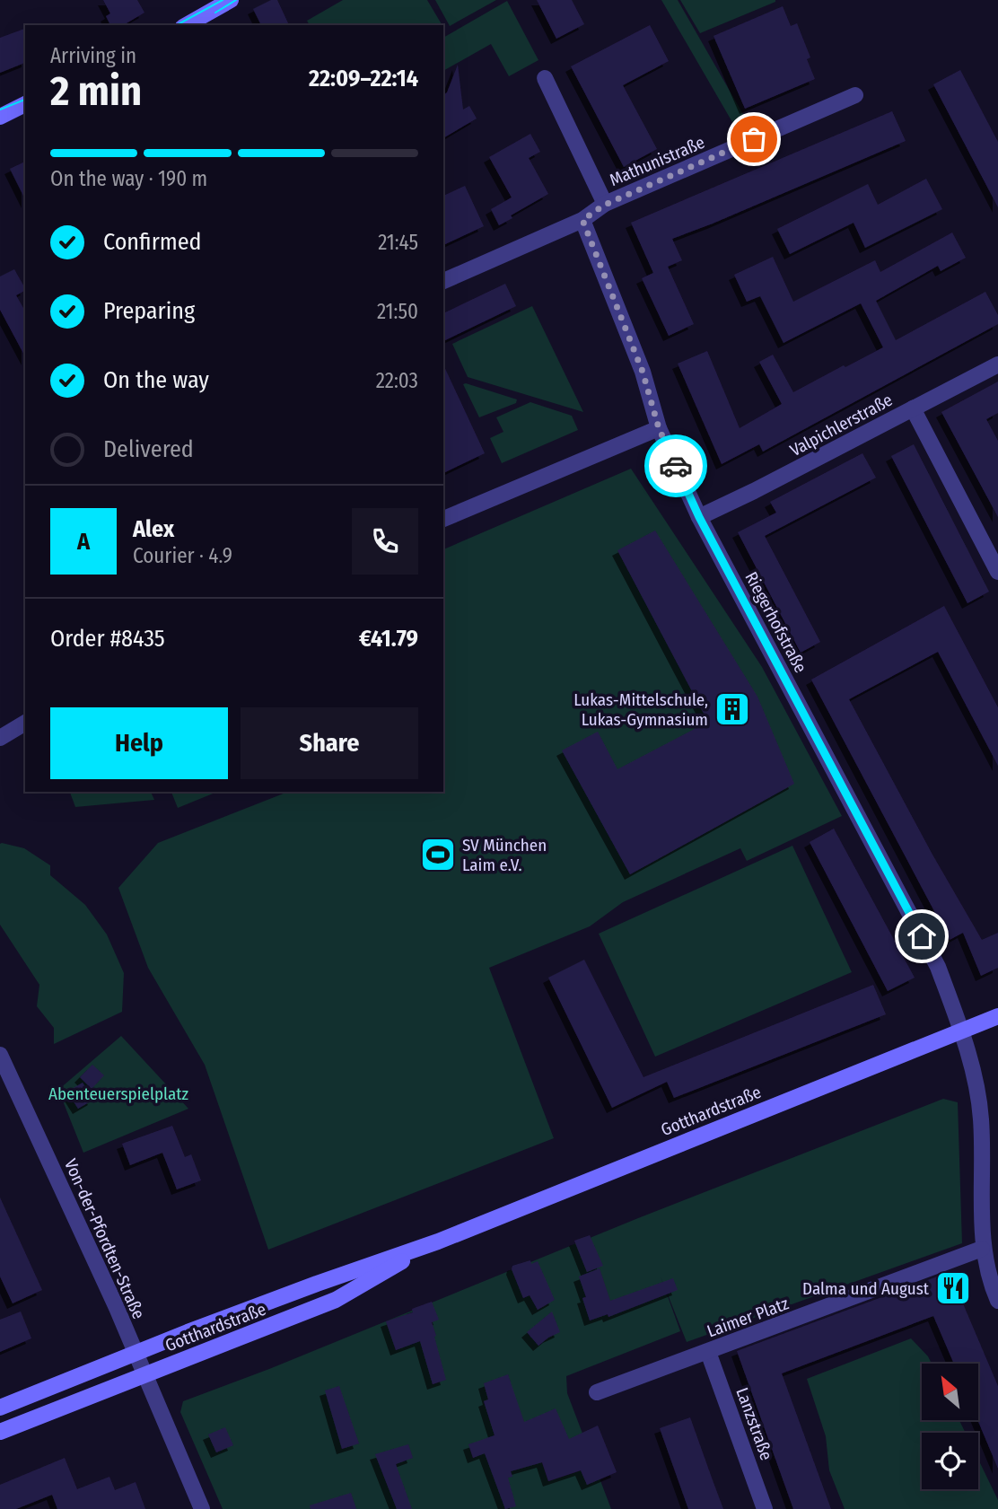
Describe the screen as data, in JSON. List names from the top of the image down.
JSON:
{
  "streets": {
    "street": [
      "Mathunistraße",
      "Valpichlerstraße",
      "Riegerhofstraße",
      "Gotthardstraße",
      "Von-der-Pfordten-Straße",
      "Laimer Platz",
      "Lanzstraße"
    ]
  },
  "crossings": [
    ["Mathunistraße", "Riegerhofstraße"],
    ["Valpichlerstraße", "Riegerhofstraße"],
    ["Riegerhofstraße", "Gotthardstraße"],
    ["Riegerhofstraße", "Laimer Platz"],
    ["Gotthardstraße", "Von-der-Pfordten-Straße"],
    ["Laimer Platz", "Lanzstraße"]
  ],
  "parks": ["Abenteuerspielplatz"],
  "places": {
    "building": ["Lukas-Mittelschule, Lukas-Gymnasium"],
    "sports": ["SV München Laim e.V."],
    "restaurant": ["Dalma und August"]
  },
  "north": "top left",
  "page": {
    "heading": ["2 min", "Arriving in", "22:09–22:14"],
    "panel": [
      "Alex",
      "Courier · 4.9",
      "Order #8435",
      "€41.79"
    ],
    "bar": "On the way · 190 m",
    "list": [
      ["Confirmed", "21:45"],
      ["Preparing", "21:50"],
      ["On the way", "22:03"],
      "Delivered"
    ],
    "round": "A",
    "buttons": ["Help", "Share"]
  }
}
